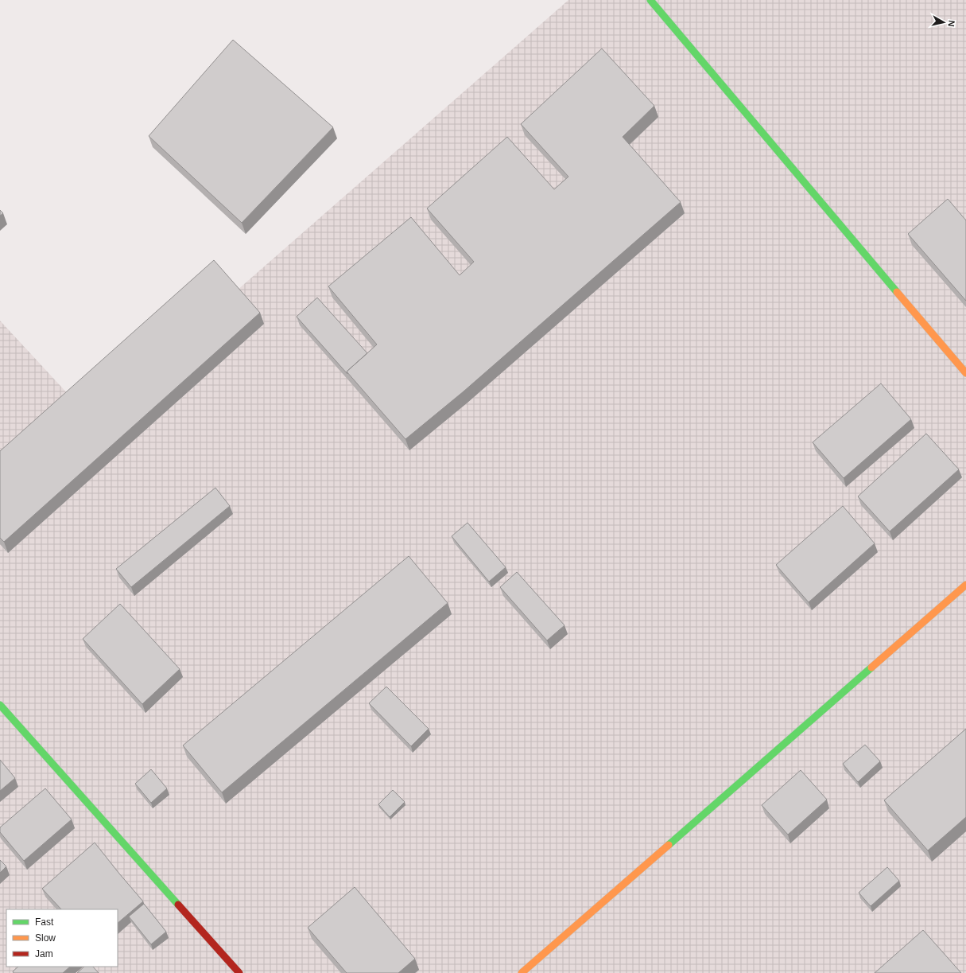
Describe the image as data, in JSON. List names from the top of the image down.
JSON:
{
  "legend": ["Fast", "Slow", "Jam"],
  "north": "right"
}
